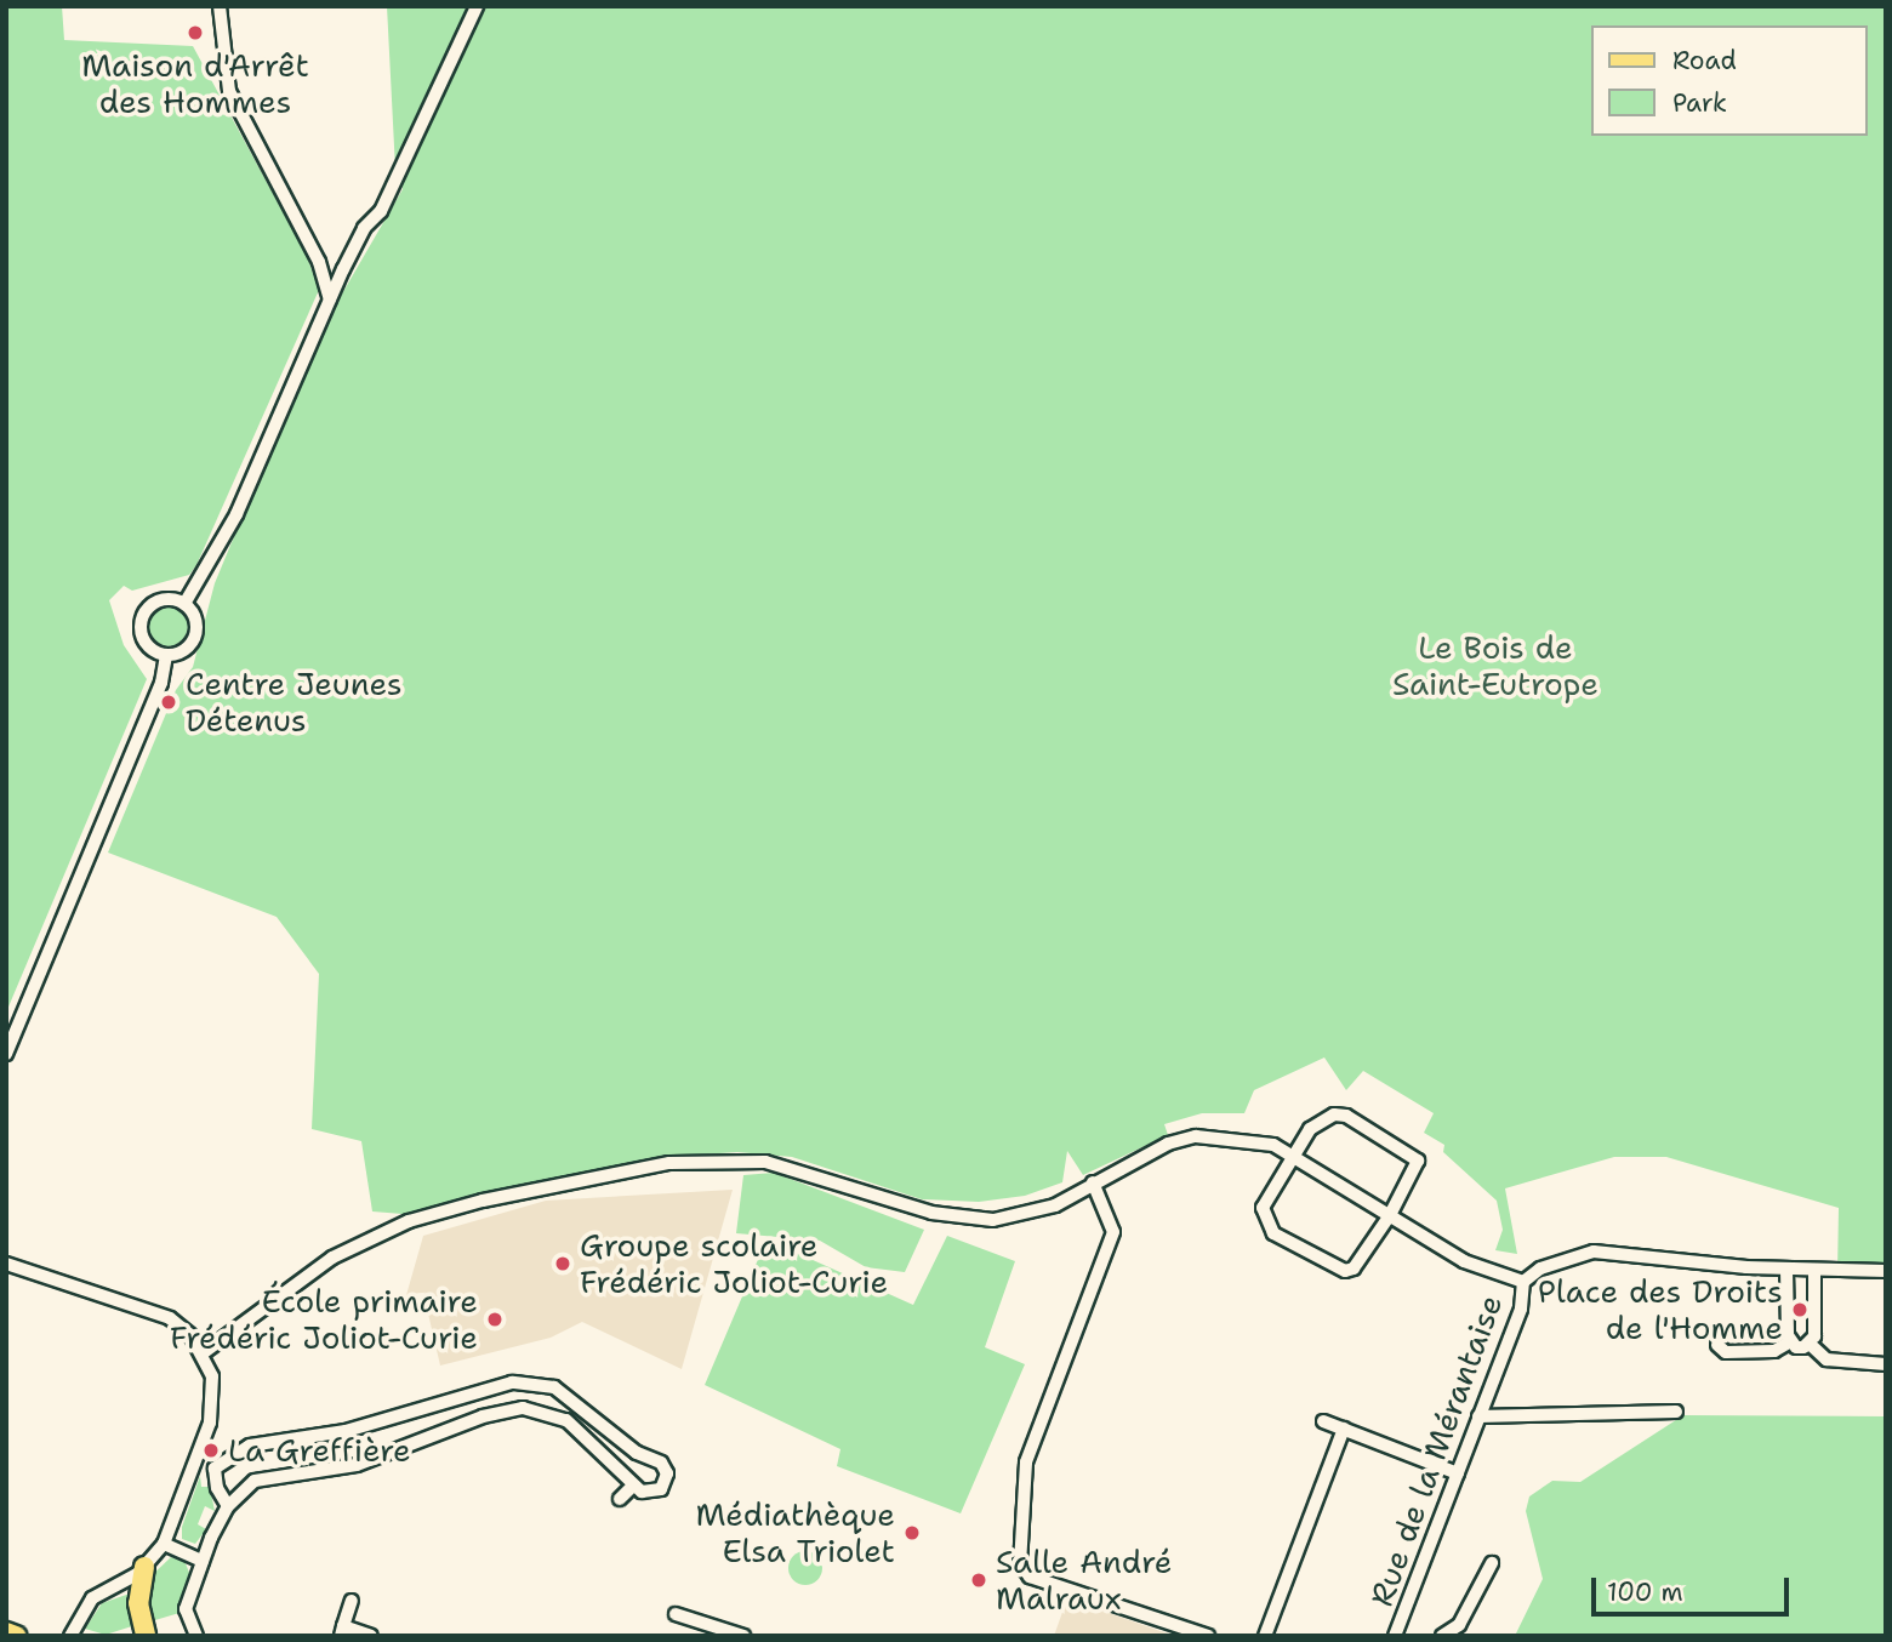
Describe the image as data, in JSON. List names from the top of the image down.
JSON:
{
  "streets": {
    "street": ["Rue de la Mérantaise"]
  },
  "parks": ["Le Bois de Saint-Eutrope"],
  "places": [
    "Maison d'Arrêt des Hommes",
    "Centre Jeunes Détenus",
    "Groupe scolaire Frédéric Joliot-Curie",
    "Place des Droits de l'Homme",
    "École primaire Frédéric Joliot-Curie",
    "La Greffière",
    "Médiathèque Elsa Triolet",
    "Salle André Malraux"
  ],
  "legend": ["Road", "Park"],
  "scale_bar": "100 m"
}
